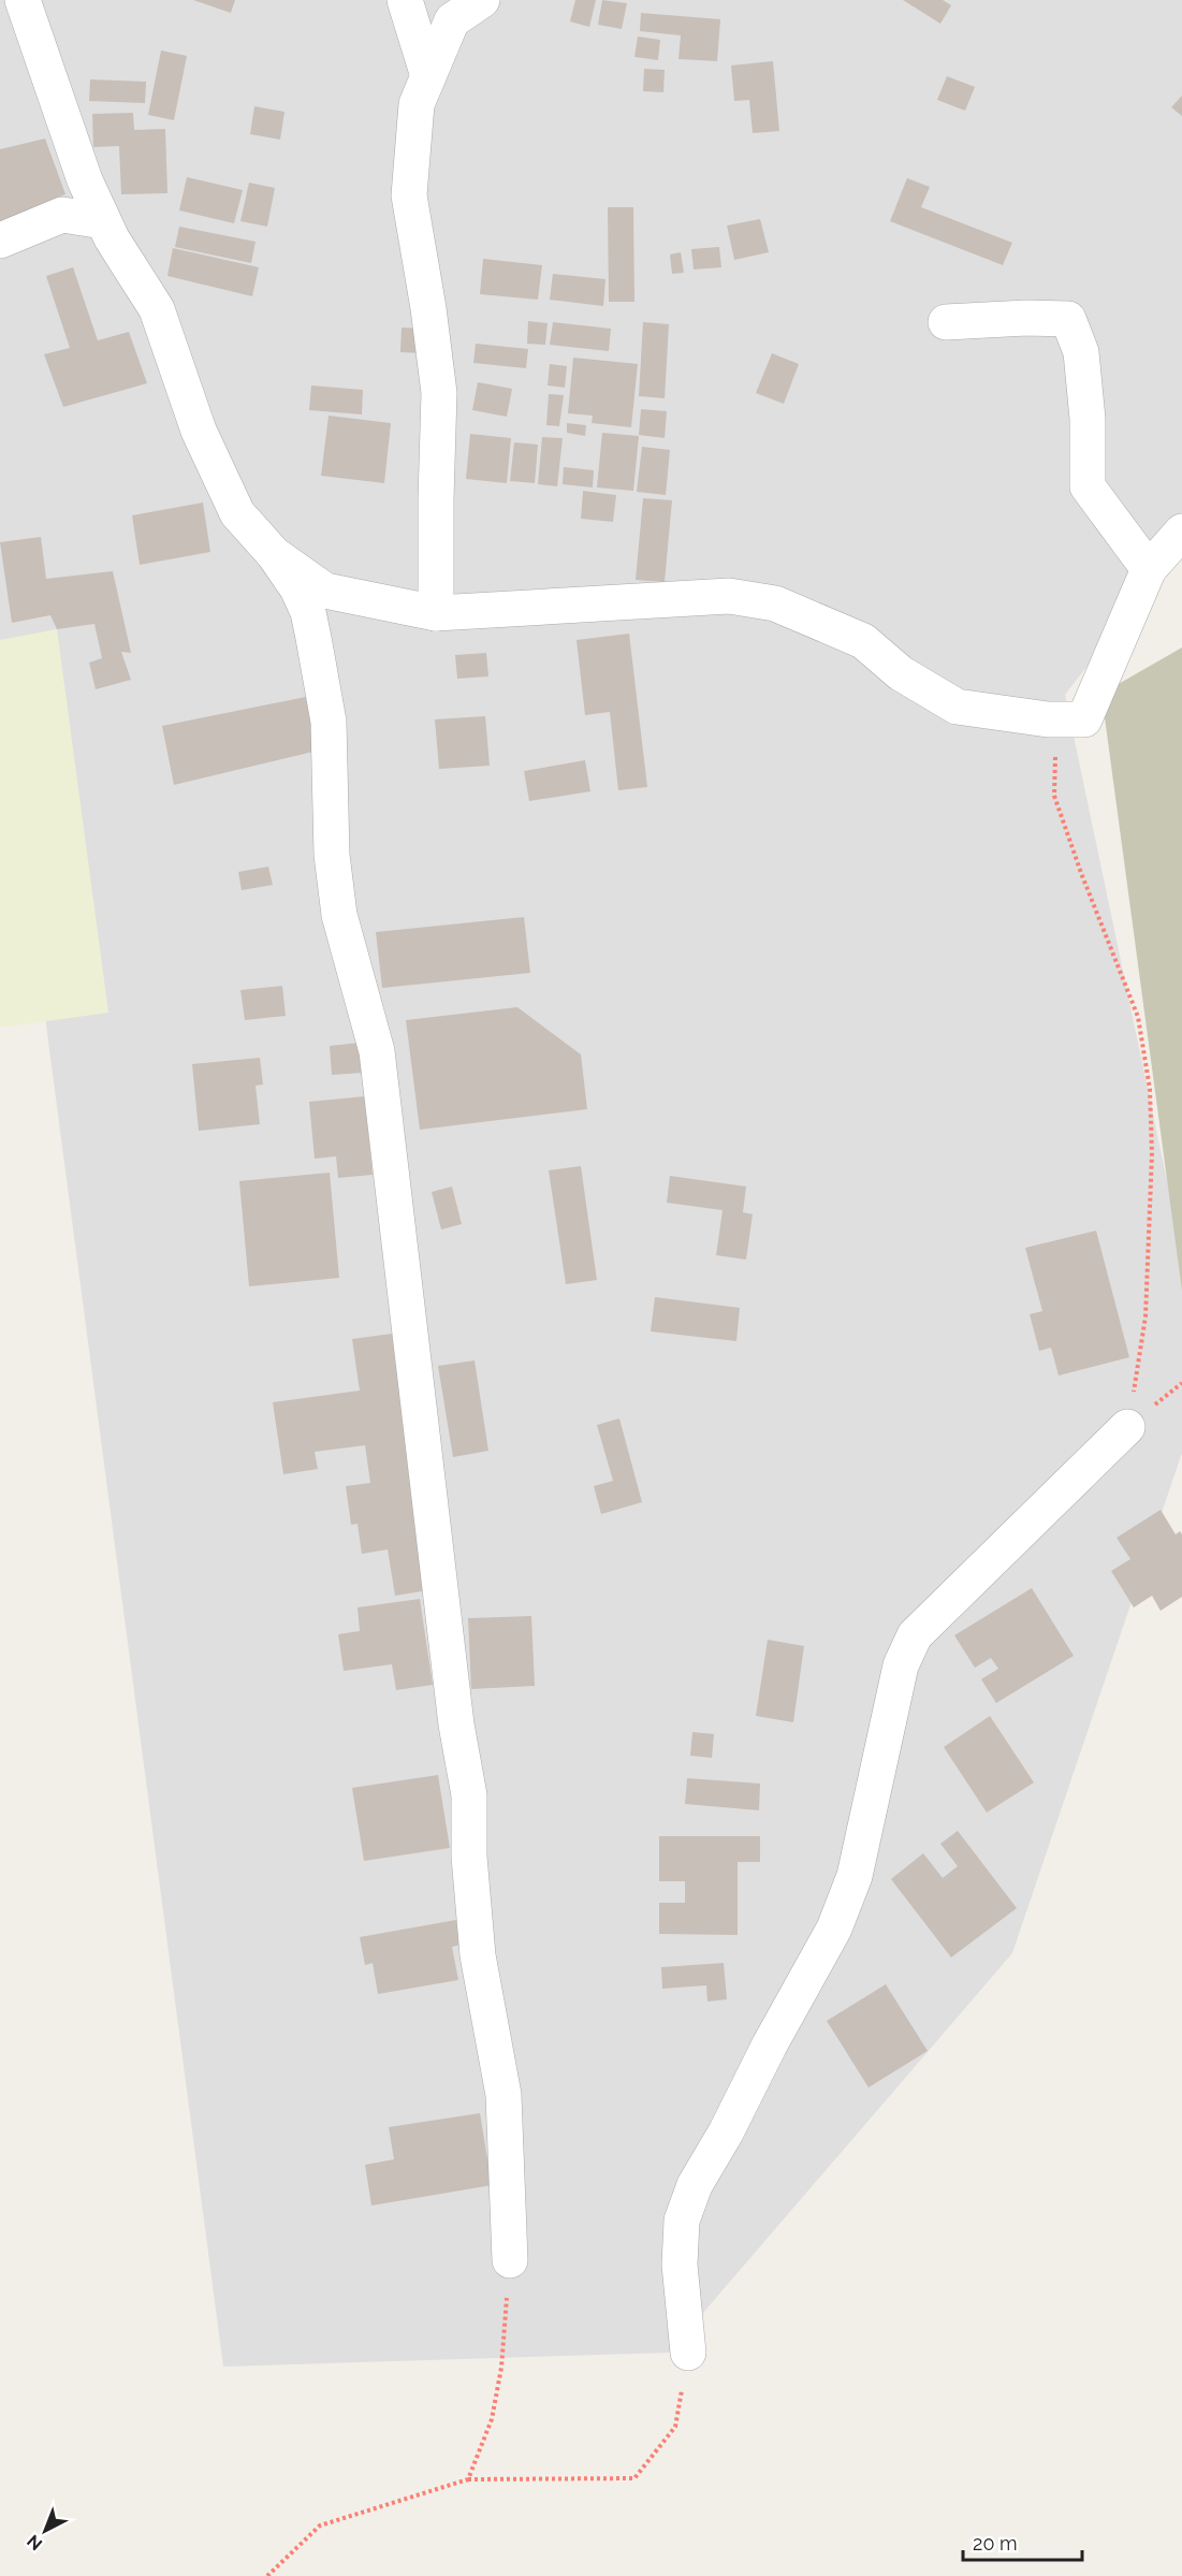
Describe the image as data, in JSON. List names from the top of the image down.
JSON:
{
  "scale_bar": "20 m",
  "north": "bottom left"
}
